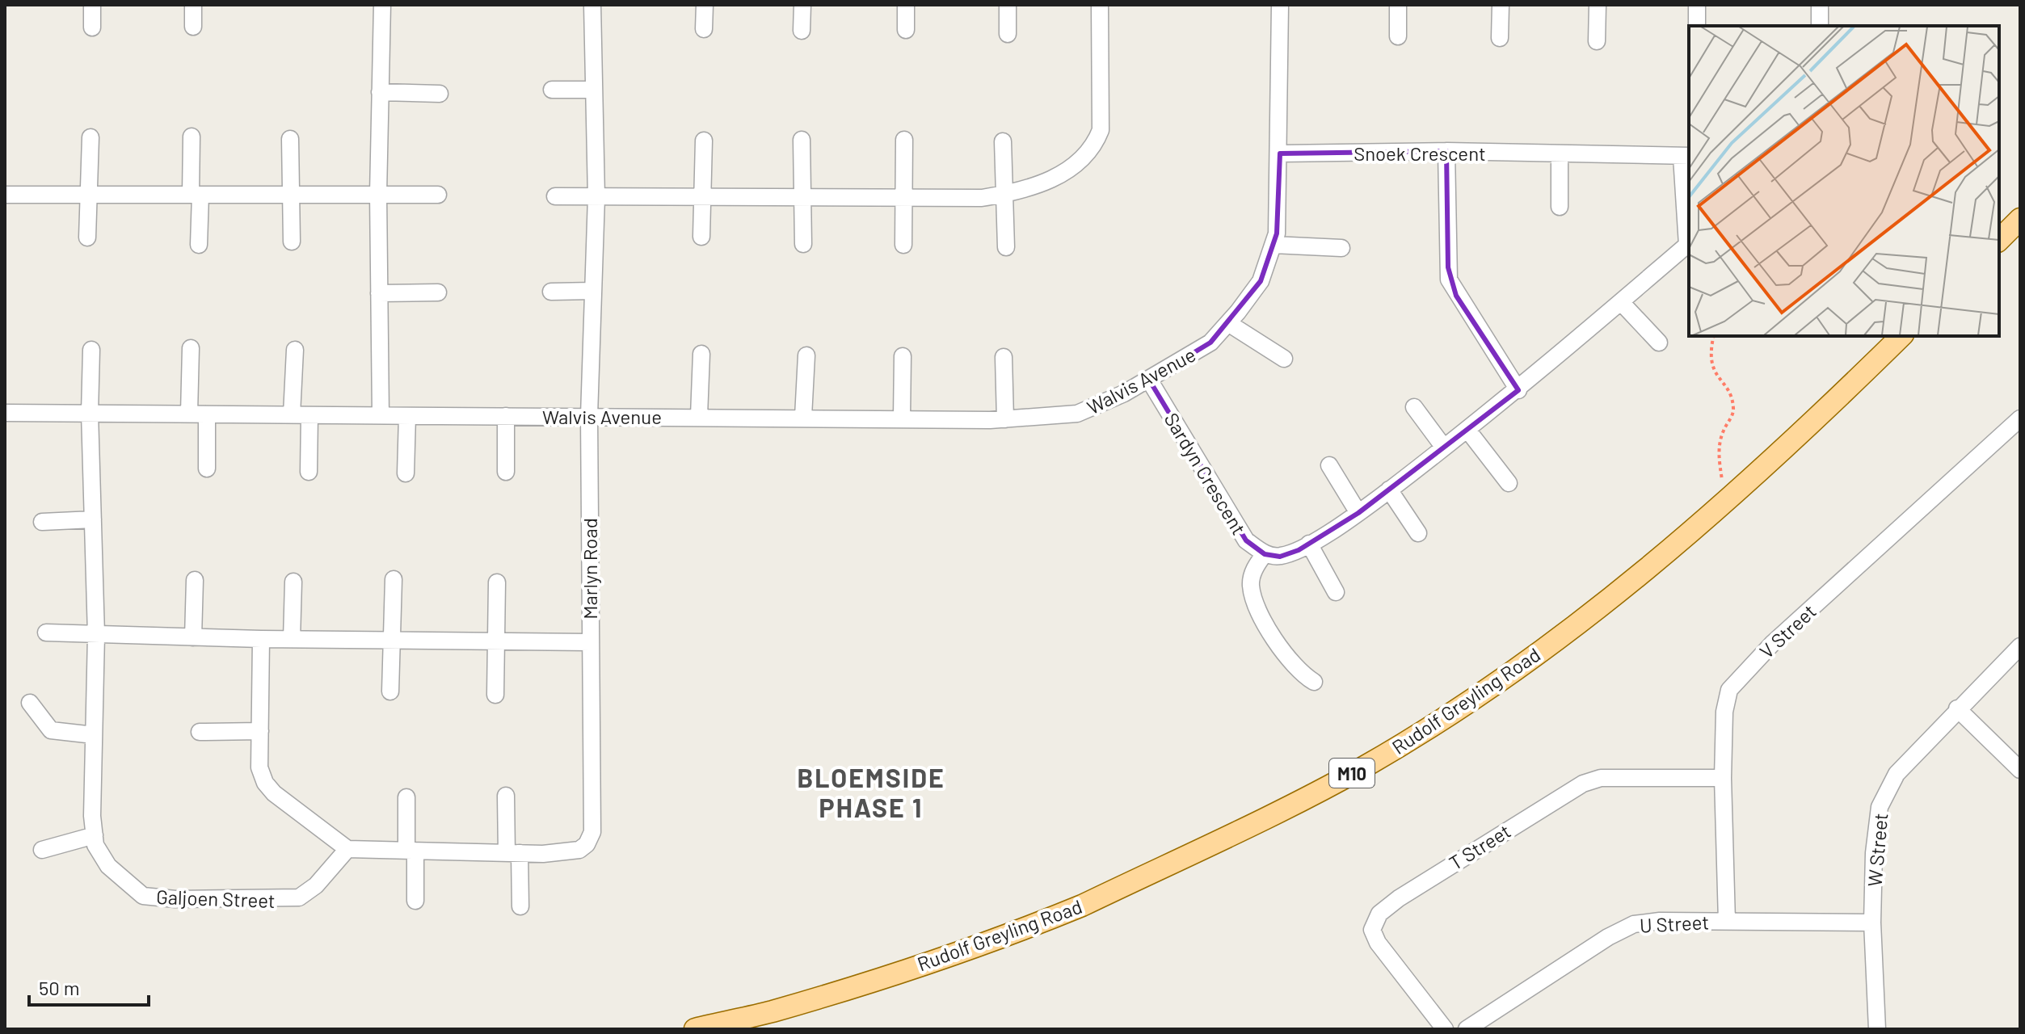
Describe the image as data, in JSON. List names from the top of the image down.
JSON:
{
  "streets": {
    "main road": ["Rudolf Greyling Road", "M10"],
    "street": [
      "Snoek Crescent",
      "Walvis Avenue",
      "Sardyn Crescent",
      "Marlyn Road",
      "V Street",
      "T Street",
      "W Street",
      "Galjoen Street",
      "U Street"
    ]
  },
  "crossings": [
    ["Snoek Crescent", "Walvis Avenue"],
    ["Walvis Avenue", "Sardyn Crescent"],
    ["Walvis Avenue", "Marlyn Road"],
    ["Walvis Avenue", "Galjoen Street"],
    ["V Street", "T Street"],
    ["V Street", "U Street"],
    ["W Street", "U Street"]
  ],
  "districts": ["BLOEMSIDE PHASE 1"],
  "scale_bar": "50 m"
}
